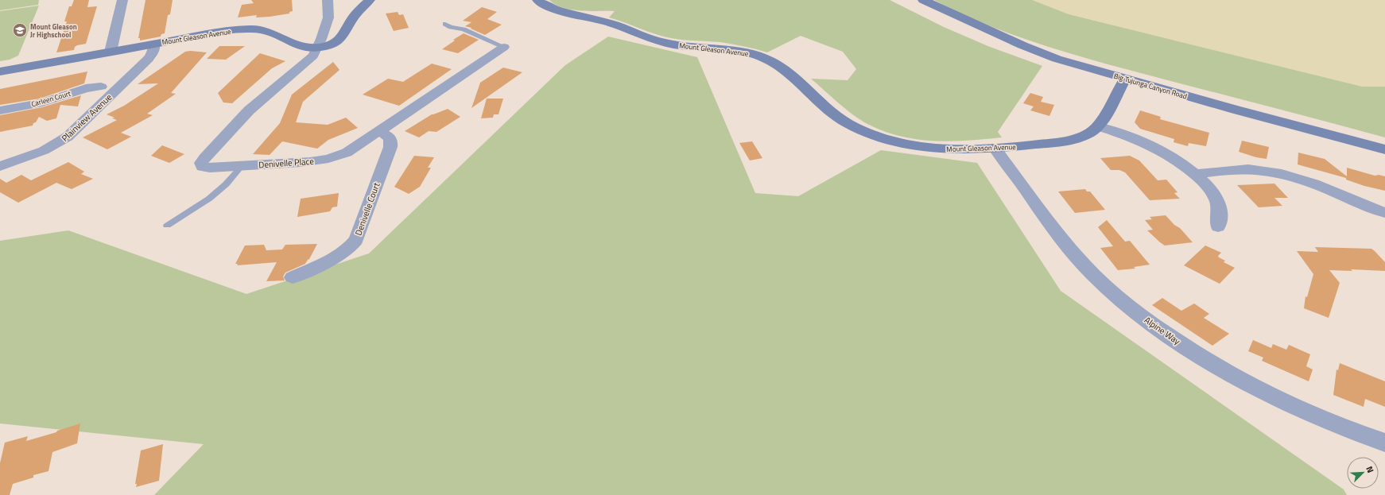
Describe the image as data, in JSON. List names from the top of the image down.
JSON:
{
  "streets": {
    "street": [
      "Mount Gleason Avenue",
      "Big Tujunga Canyon Road",
      "Carleen Court",
      "Plainview Avenue",
      "Denivelle Place",
      "Denivelle Court",
      "Alpine Way"
    ]
  },
  "crossings": [
    ["Mount Gleason Avenue", "Plainview Avenue"],
    ["Mount Gleason Avenue", "Denivelle Place"],
    ["Mount Gleason Avenue", "Alpine Way"],
    ["Denivelle Place", "Denivelle Court"]
  ],
  "places": {
    "school or university": ["Mount Gleason Jr Highschool"]
  },
  "north": "top right"
}
